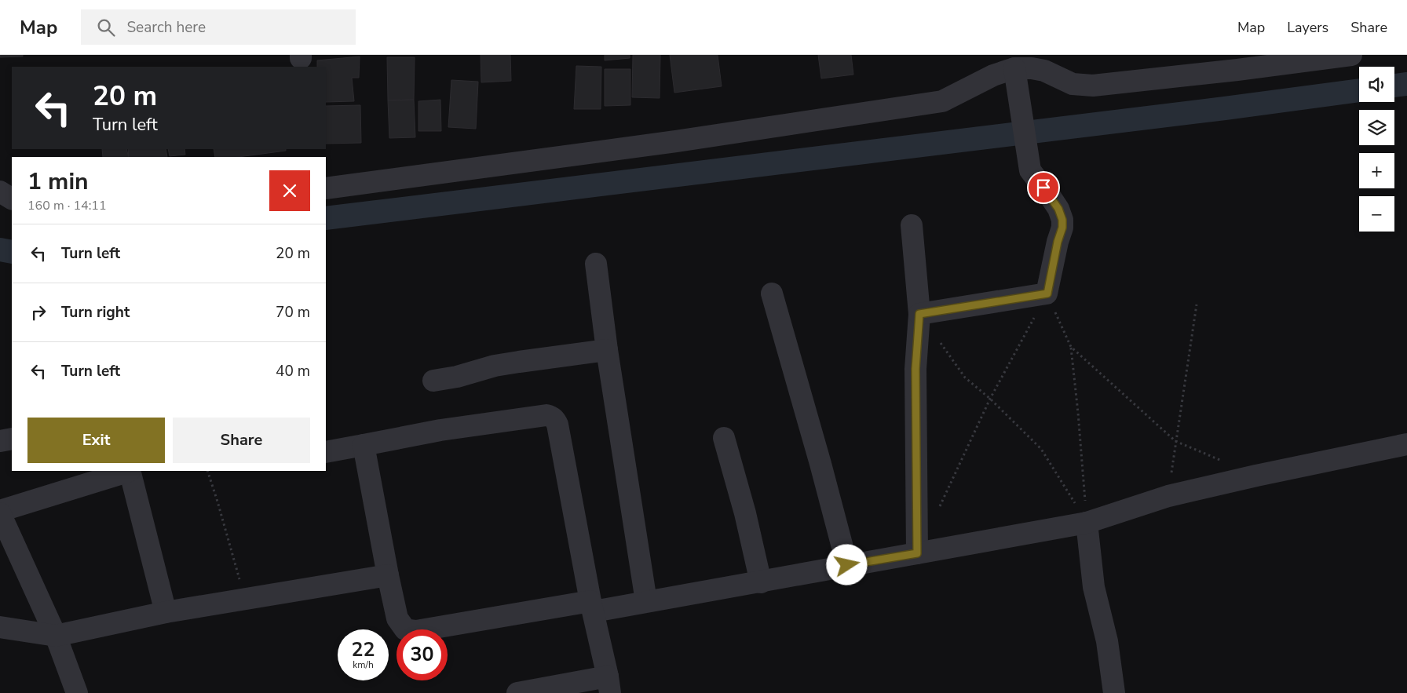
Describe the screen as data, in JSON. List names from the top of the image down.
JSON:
{
  "page": {
    "header": "Map",
    "search": "Search here",
    "nav": ["Map", "Layers", "Share"],
    "map_buttons": ["+", "−"],
    "turn": ["20 m", "Turn left"],
    "heading": ["1 min", "160 m · 14:11"],
    "list": [
      {
        "name": "Turn left",
        "value": "20 m"
      },
      {
        "name": "Turn right",
        "value": "70 m"
      },
      {
        "name": "Turn left",
        "value": "40 m"
      }
    ],
    "buttons": ["Exit", "Share"],
    "speed": "22 km/h",
    "limit": "30"
  }
}
